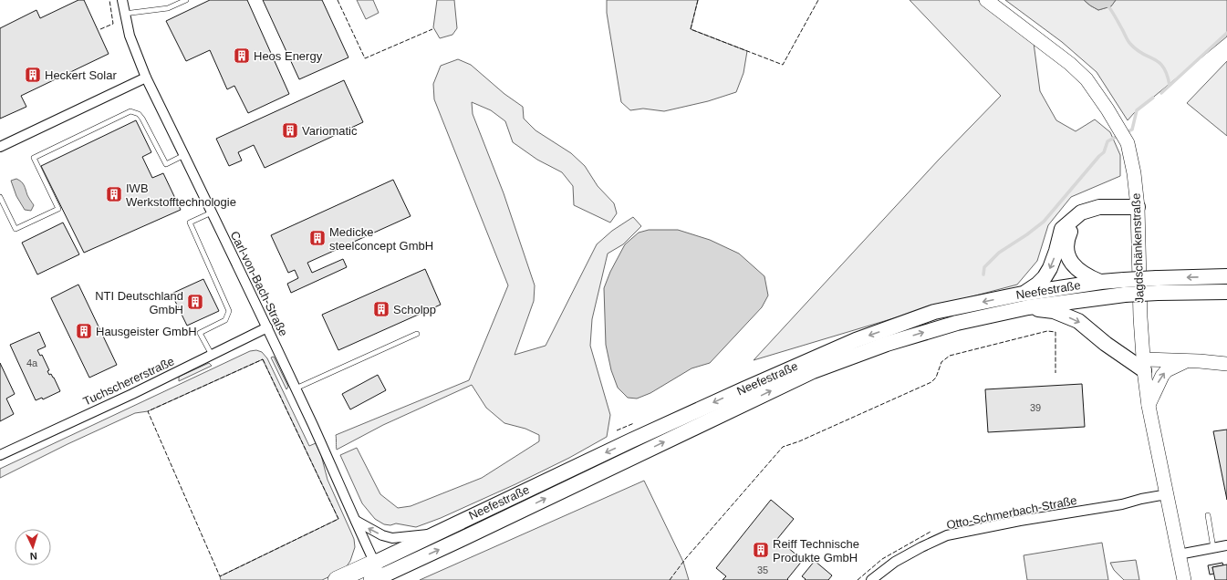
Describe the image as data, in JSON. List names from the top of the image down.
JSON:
{
  "streets": {
    "highway": ["Neefestraße"],
    "main road": ["Jagdschänkenstraße"],
    "street": ["Carl-von-Bach-Straße", "Tuchschererstraße", "Otto-Schmerbach-Straße"]
  },
  "crossings": [
    ["Jagdschänkenstraße", "Otto-Schmerbach-Straße"],
    ["Carl-von-Bach-Straße", "Neefestraße"],
    ["Carl-von-Bach-Straße", "Tuchschererstraße"]
  ],
  "places": {
    "building": [
      "Heos Energy",
      "Heckert Solar",
      "Variomatic",
      "IWB Werkstofftechnologie",
      "Medicke steelconcept GmbH",
      "NTI Deutschland GmbH",
      "Scholpp",
      "Hausgeister GmbH",
      "Reiff Technische Produkte GmbH"
    ]
  },
  "house_numbers": ["4a", "39", "35"],
  "north": "bottom"
}
